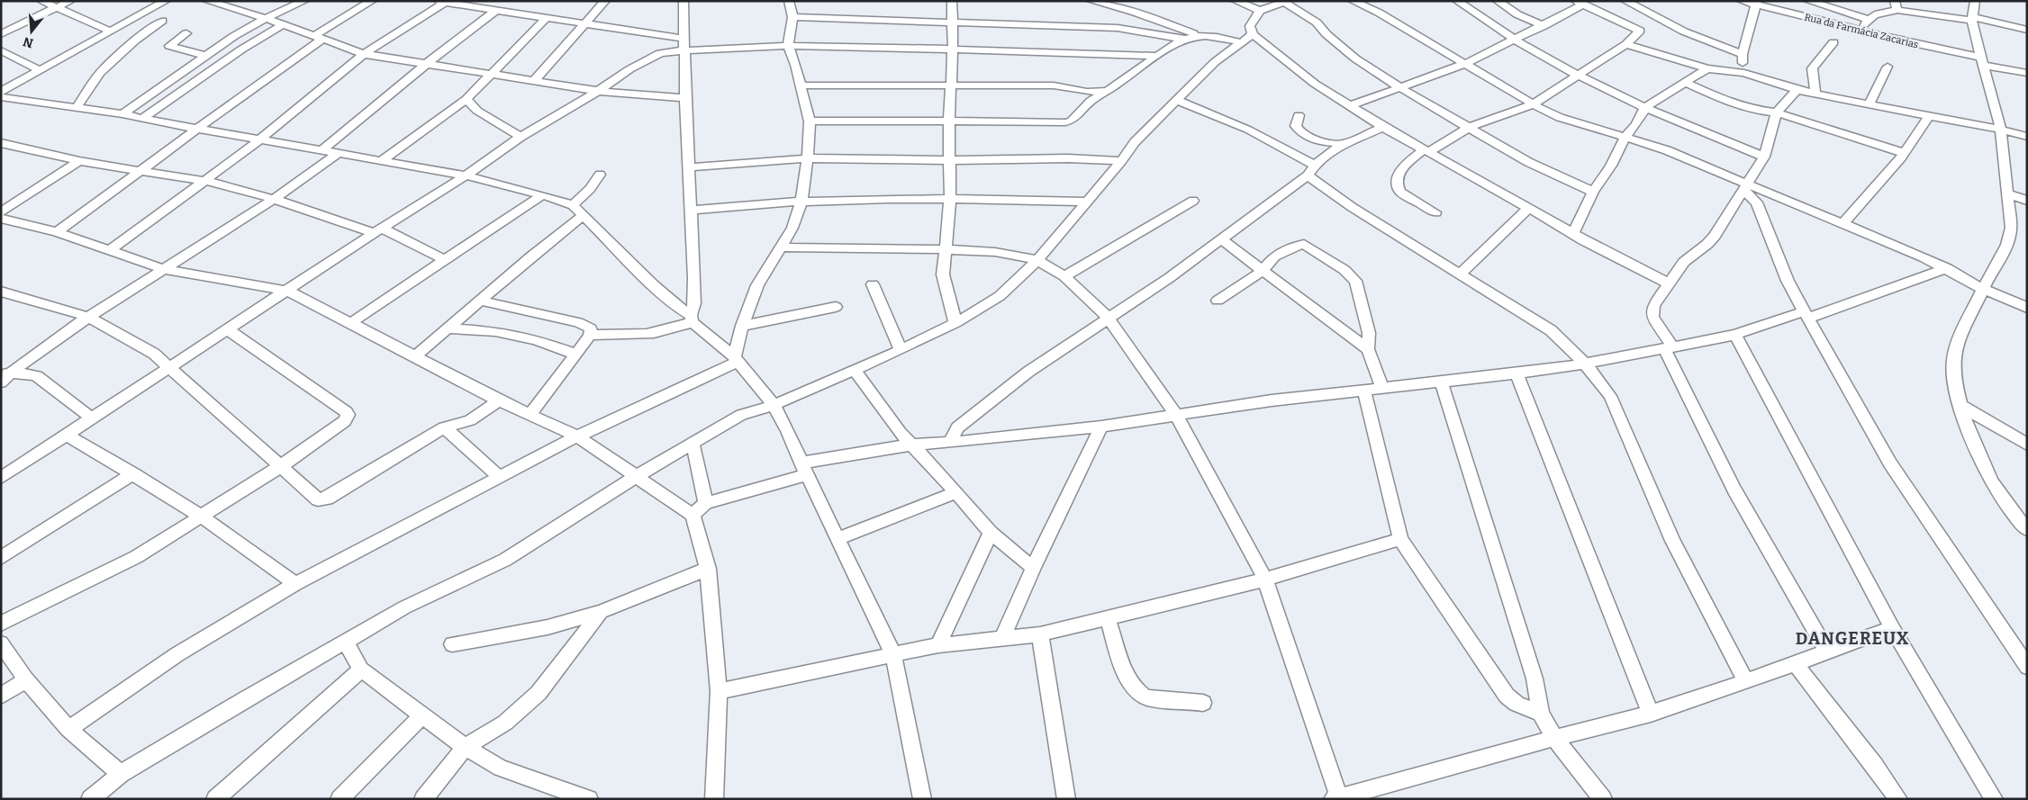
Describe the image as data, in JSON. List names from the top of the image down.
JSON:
{
  "streets": {
    "street": ["Rua da Farmácia Zacarias"]
  },
  "districts": ["DANGEREUX"],
  "north": "bottom"
}
